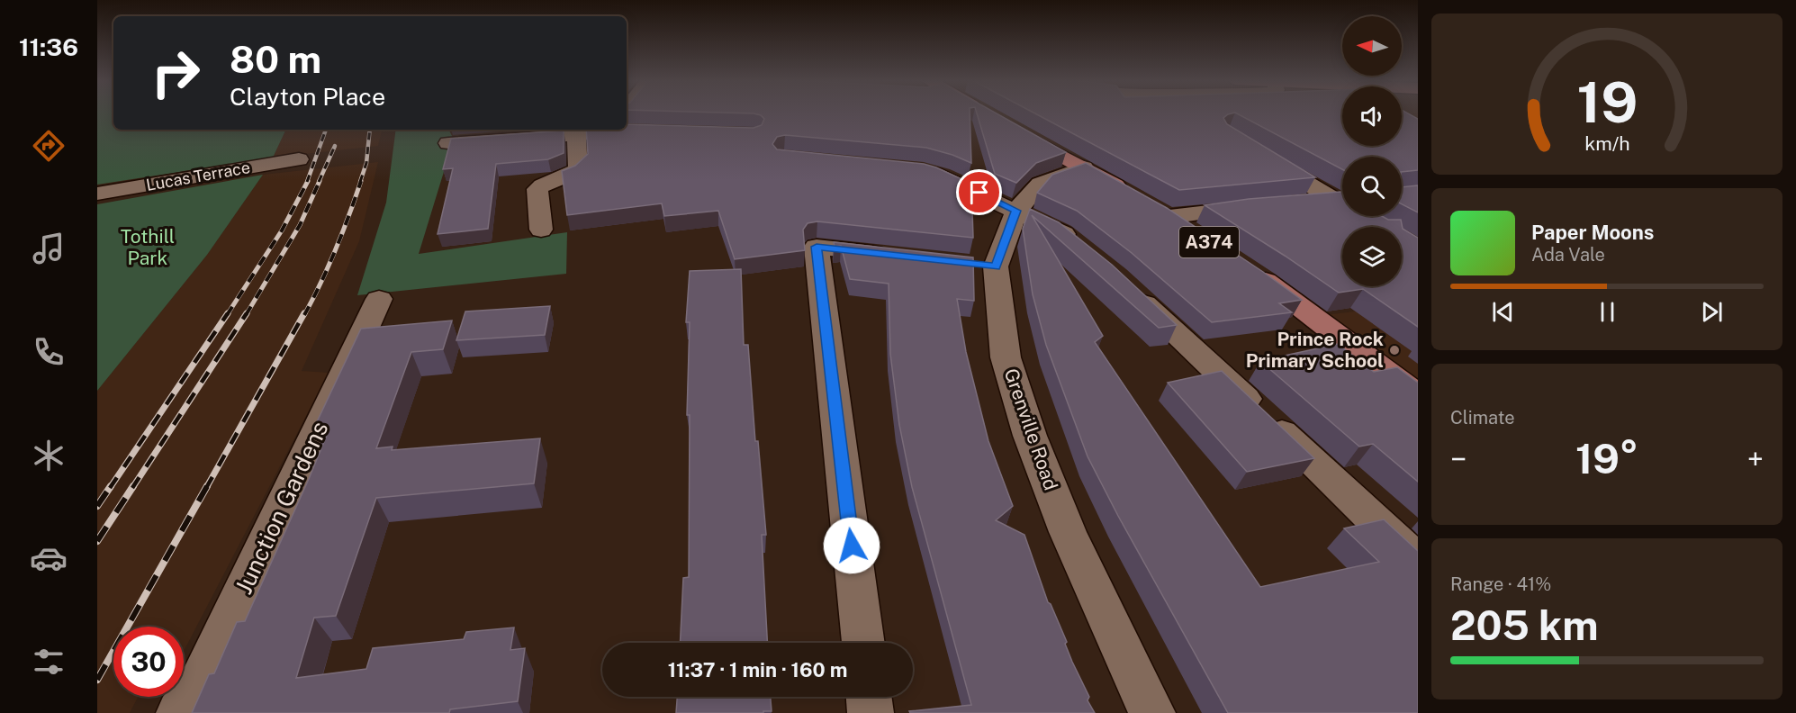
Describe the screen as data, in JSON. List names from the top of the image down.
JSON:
{
  "streets": {
    "main road": ["A374"],
    "street": ["Lucas Terrace", "Grenville Road", "Junction Gardens"]
  },
  "crossings": [
    ["A374", "Grenville Road"]
  ],
  "parks": ["Tothill Park"],
  "places": ["Prince Rock Primary School"],
  "north": "left",
  "page": {
    "tabs": "11:36",
    "turn": ["80 m", "Clayton Place"],
    "song": ["Paper Moons", "Ada Vale"],
    "tile": [
      "Climate",
      ["Range · 41%", "205 km"]
    ],
    "heat": ["−", "19°", "+"],
    "limit": "30",
    "trip": "11:37 · 1 min · 160 m",
    "gauge": ["19", "km/h"]
  }
}
